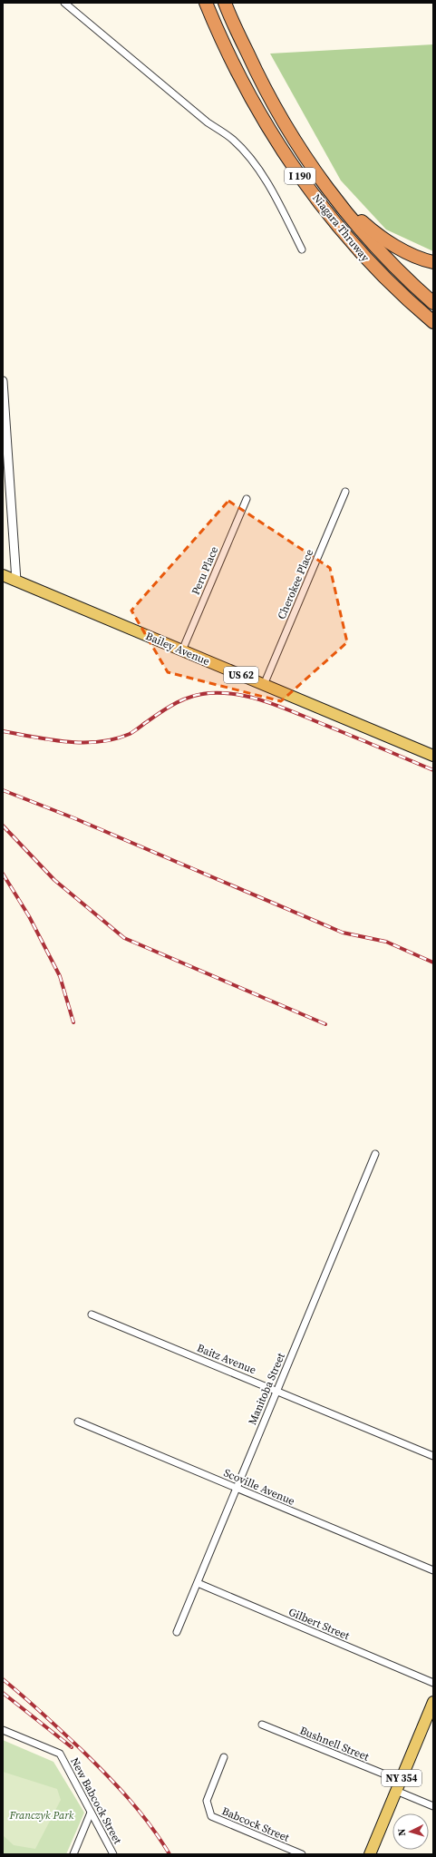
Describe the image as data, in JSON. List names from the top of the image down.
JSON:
{
  "streets": {
    "highway": ["I 190", "Niagara Thruway"],
    "main road": ["Bailey Avenue", "US 62", "NY 354"],
    "street": [
      "Peru Place",
      "Cherokee Place",
      "Baitz Avenue",
      "Manitoba Street",
      "Scoville Avenue",
      "Gilbert Street",
      "Bushnell Street",
      "New Babcock Street",
      "Babcock Street"
    ]
  },
  "crossings": [
    ["Peru Place", "Bailey Avenue"],
    ["Cherokee Place", "Bailey Avenue"],
    ["Baitz Avenue", "Manitoba Street"],
    ["Manitoba Street", "Scoville Avenue"],
    ["Manitoba Street", "Gilbert Street"],
    ["Bushnell Street", "NY 354"]
  ],
  "parks": ["Franczyk Park"],
  "north": "left"
}
